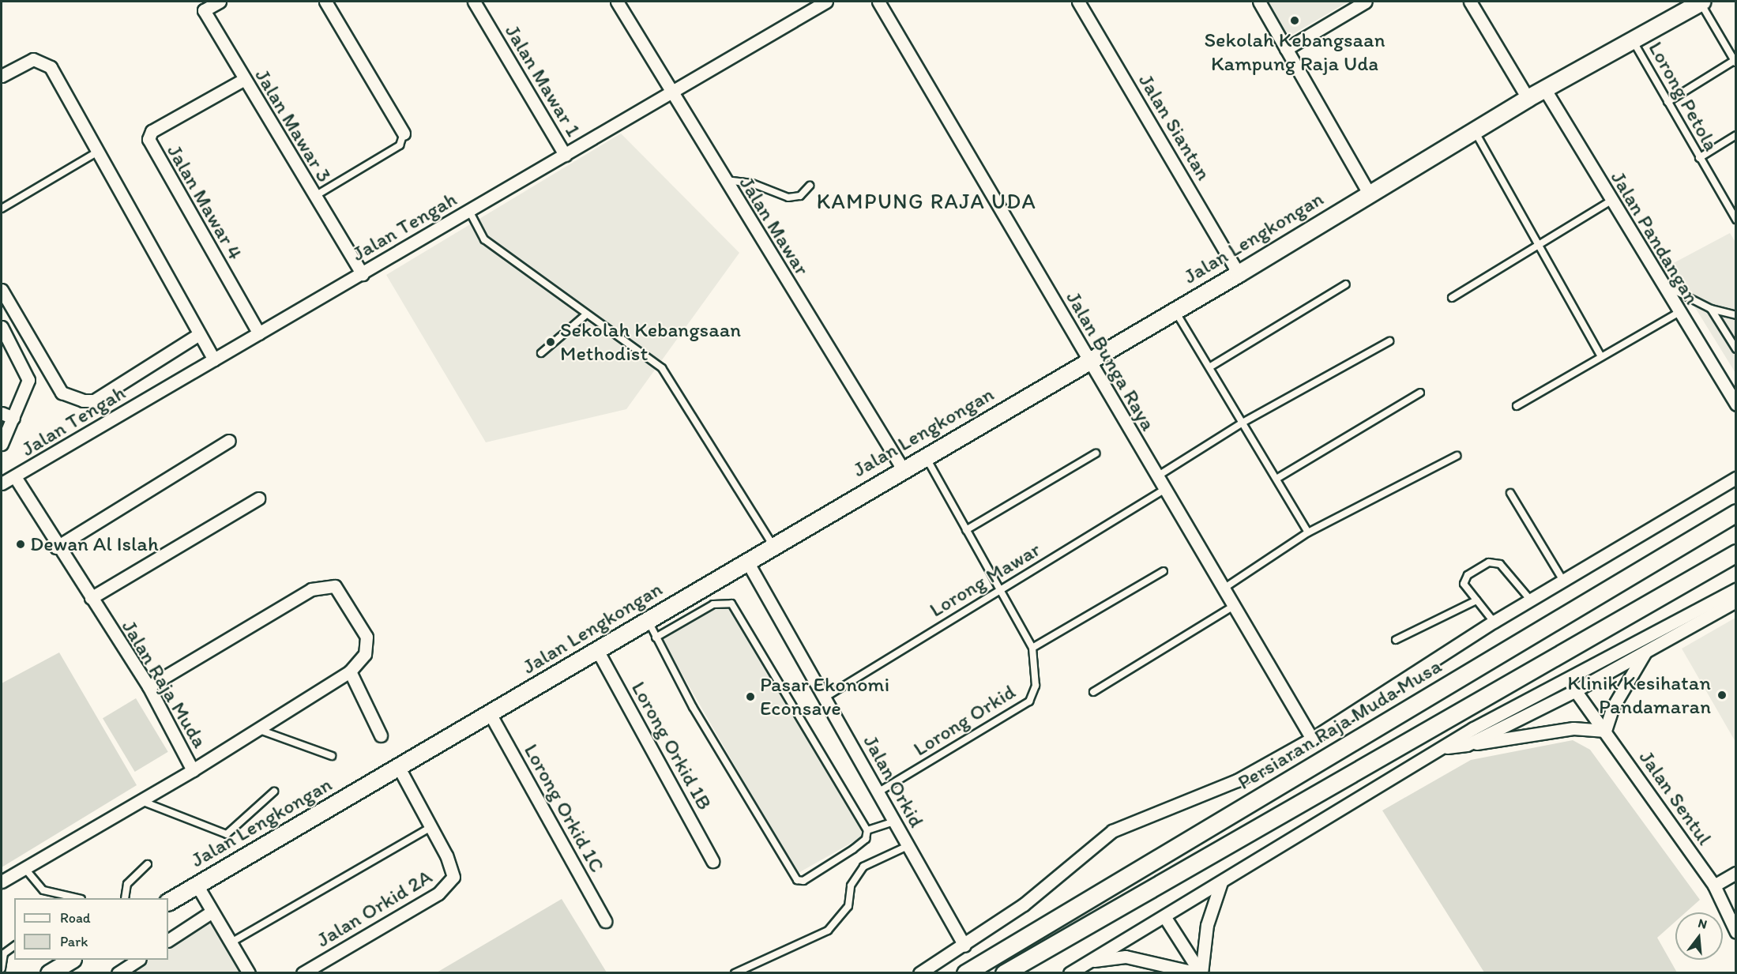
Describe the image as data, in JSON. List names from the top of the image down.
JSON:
{
  "streets": {
    "street": [
      "Jalan Mawar 1",
      "Jalan Mawar 3",
      "Jalan Siantan",
      "Jalan Mawar 4",
      "Jalan Mawar",
      "Jalan Tengah",
      "Jalan Lengkongan",
      "Jalan Pandangan",
      "Jalan Bunga Raya",
      "Jalan Raja Muda",
      "Persiaran Raja Muda Musa",
      "Lorong Orkid 1B",
      "Jalan Orkid",
      "Jalan Sentul",
      "Lorong Orkid 1C",
      "Jalan Orkid 2A"
    ],
    "lane": ["Lorong Petola", "Lorong Mawar", "Lorong Orkid"]
  },
  "crossings": [
    ["Jalan Mawar 1", "Jalan Tengah"],
    ["Lorong Petola", "Jalan Lengkongan"],
    ["Jalan Mawar 3", "Jalan Mawar 4"],
    ["Jalan Mawar 3", "Jalan Tengah"],
    ["Jalan Siantan", "Jalan Lengkongan"],
    ["Jalan Mawar 4", "Jalan Tengah"],
    ["Jalan Mawar", "Jalan Tengah"],
    ["Jalan Mawar", "Jalan Lengkongan"],
    ["Jalan Tengah", "Jalan Raja Muda"],
    ["Jalan Lengkongan", "Jalan Pandangan"],
    ["Jalan Lengkongan", "Jalan Bunga Raya"],
    ["Jalan Lengkongan", "Lorong Orkid 1B"],
    ["Jalan Lengkongan", "Jalan Orkid"],
    ["Jalan Lengkongan", "Lorong Orkid 1C"],
    ["Jalan Lengkongan", "Jalan Orkid 2A"],
    ["Jalan Bunga Raya", "Lorong Mawar"],
    ["Lorong Mawar", "Jalan Orkid"],
    ["Lorong Orkid", "Jalan Orkid"]
  ],
  "districts": ["KAMPUNG RAJA UDA"],
  "places": [
    "Sekolah Kebangsaan Kampung Raja Uda",
    "Sekolah Kebangsaan Methodist",
    "Dewan Al Islah",
    "Klinik Kesihatan Pandamaran",
    "Pasar Ekonomi Econsave"
  ],
  "legend": ["Road", "Park"],
  "north": "top"
}
